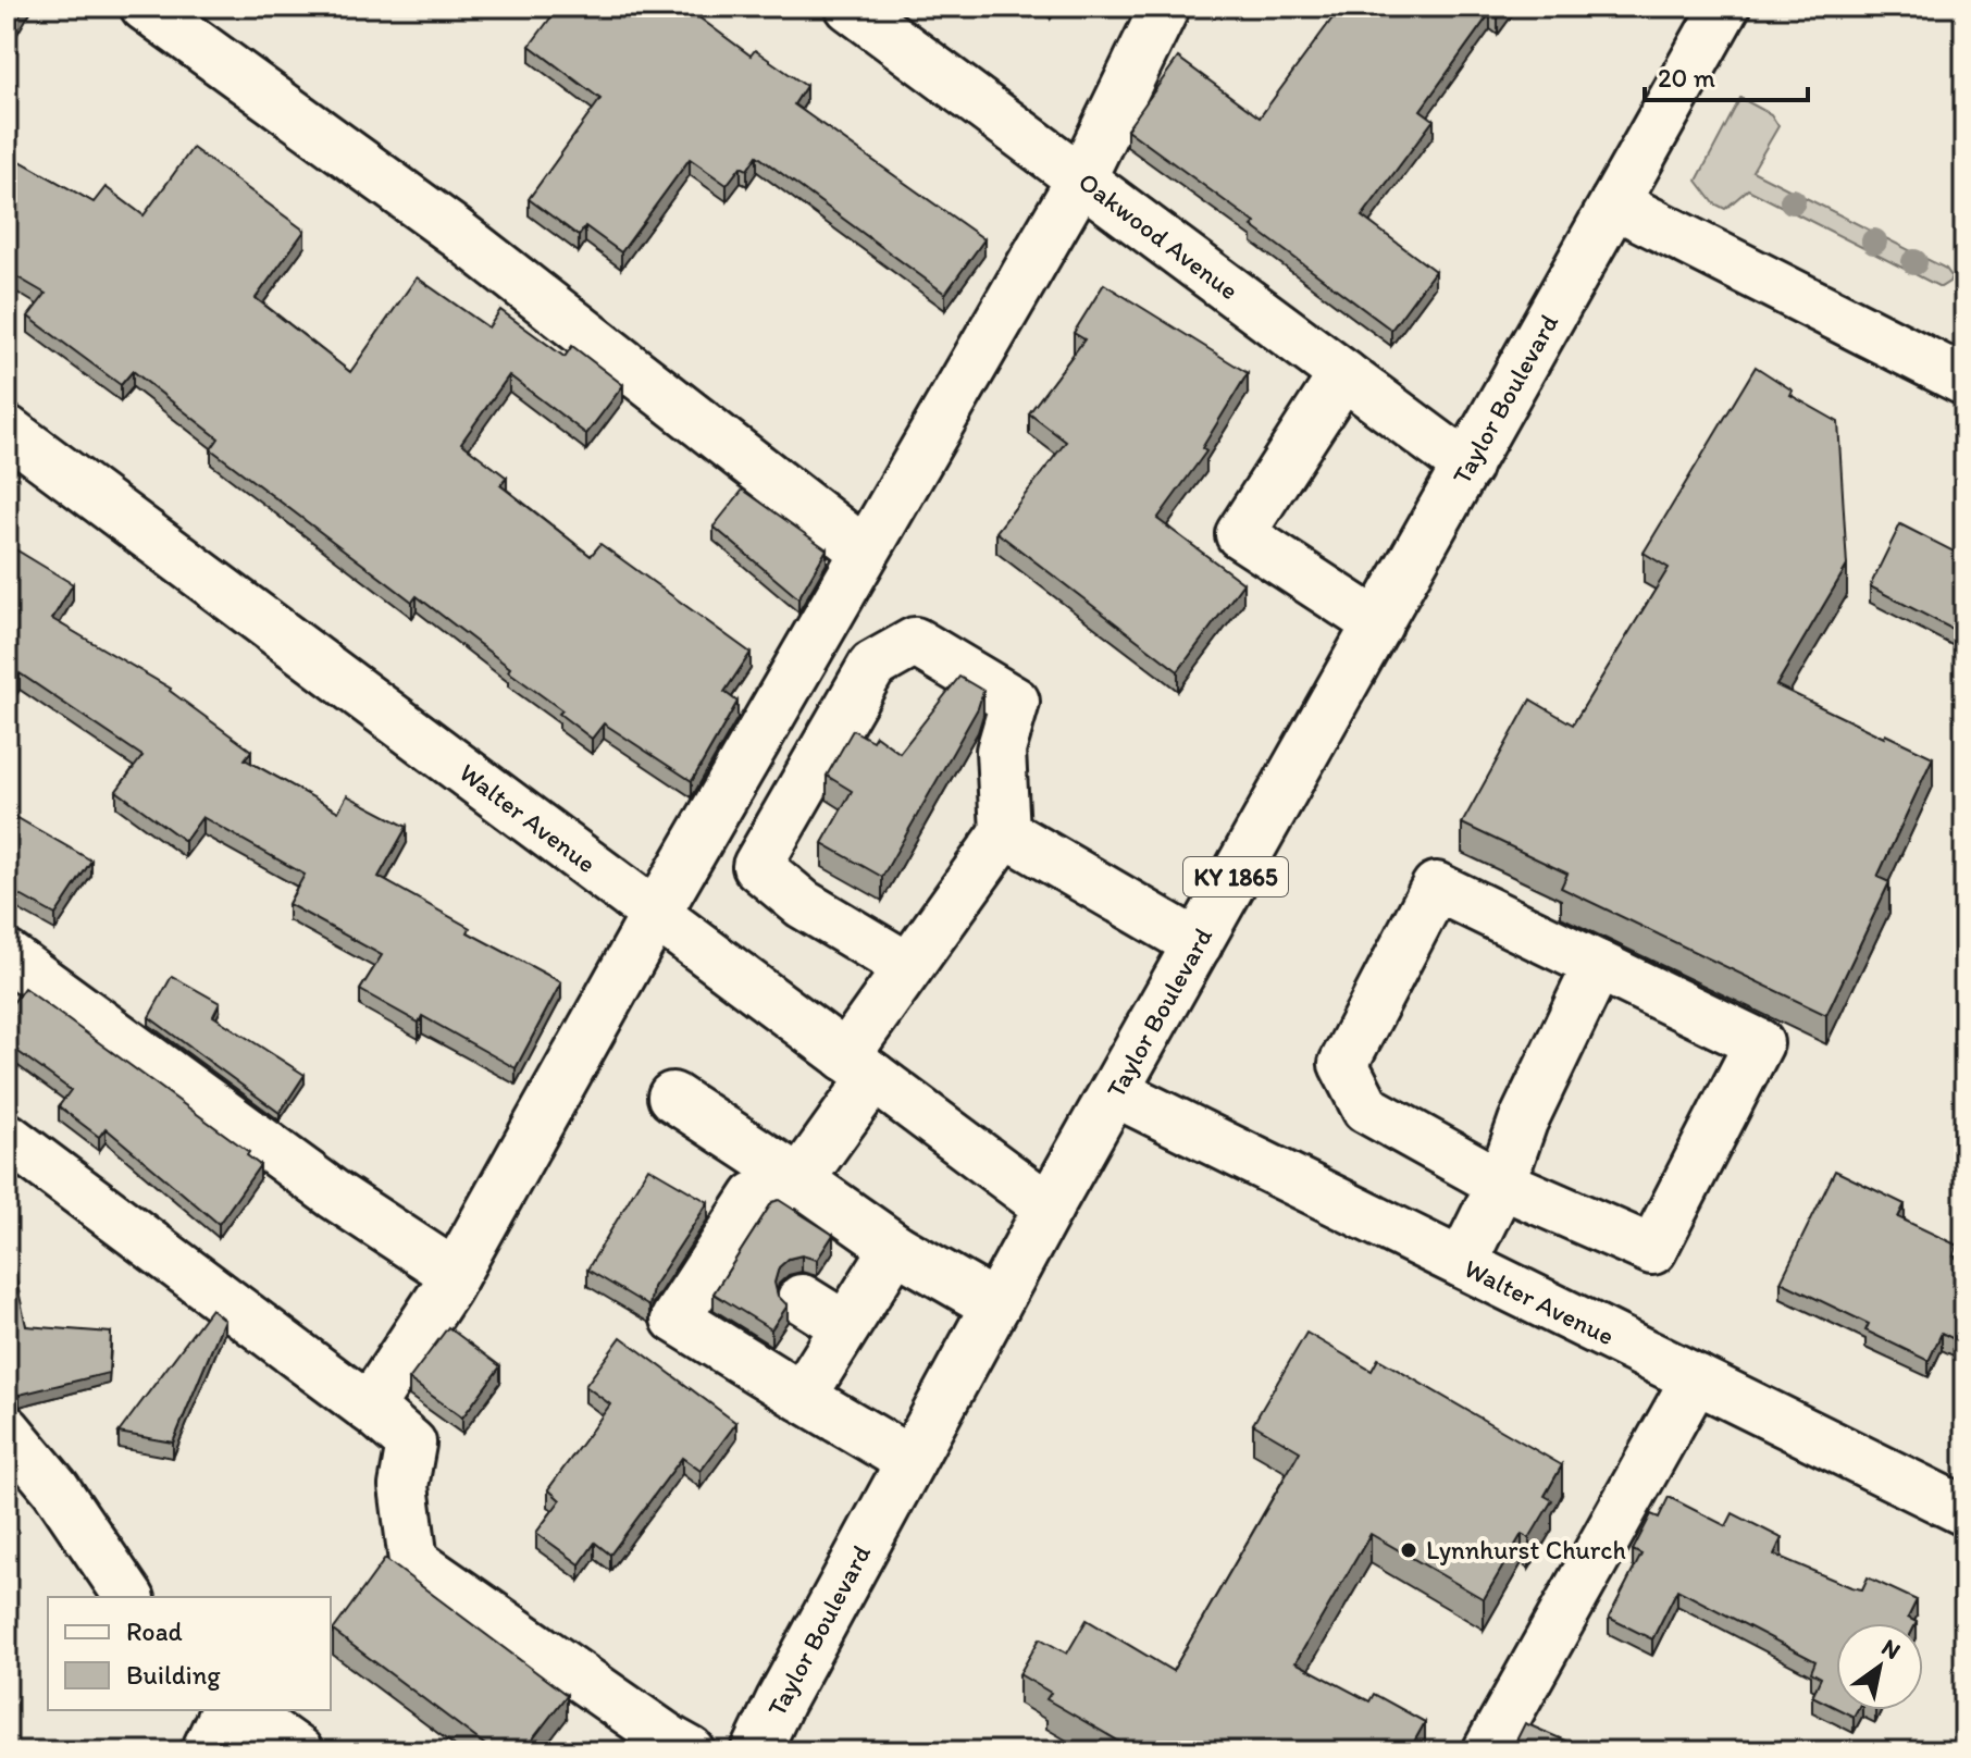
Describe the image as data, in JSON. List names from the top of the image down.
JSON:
{
  "streets": {
    "street": [
      "Oakwood Avenue",
      "Taylor Boulevard",
      "Walter Avenue",
      "KY 1865"
    ]
  },
  "crossings": [
    ["Oakwood Avenue", "Taylor Boulevard"],
    ["Taylor Boulevard", "Walter Avenue"]
  ],
  "places": ["Lynnhurst Church"],
  "legend": ["Road", "Building"],
  "scale_bar": "20 m",
  "north": "top right"
}
